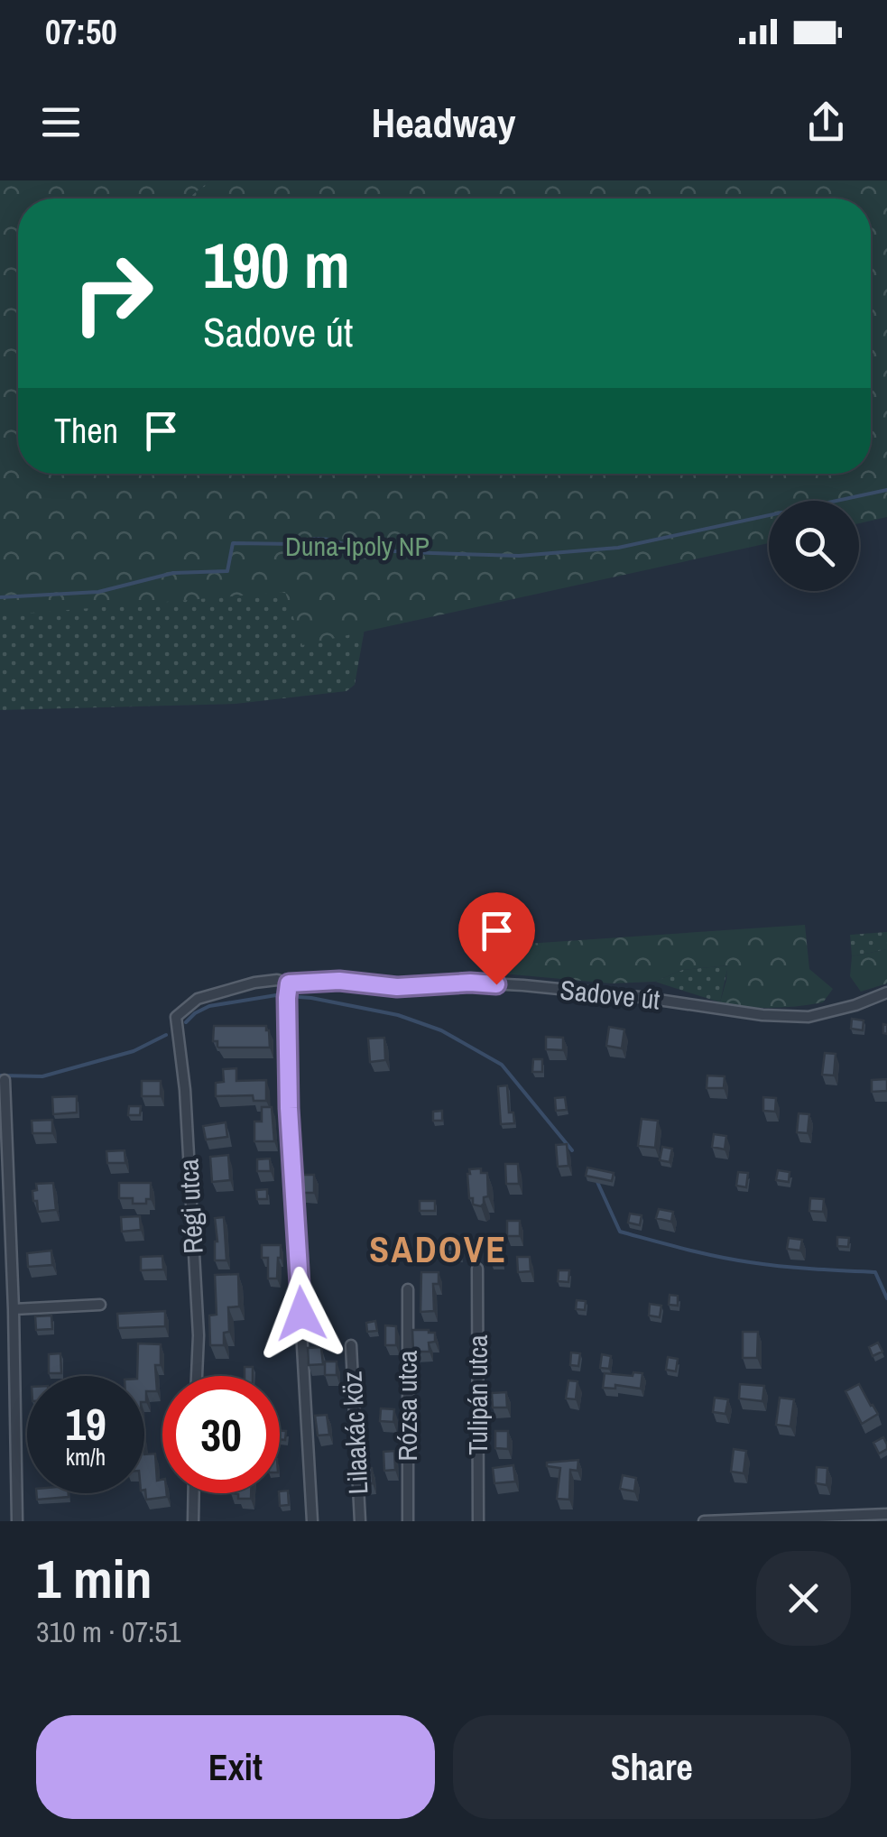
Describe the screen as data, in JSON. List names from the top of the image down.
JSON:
{
  "streets": {
    "street": [
      "Sadove út",
      "Régi utca",
      "Tulipán utca",
      "Rózsa utca",
      "Lilaakác köz"
    ]
  },
  "crossings": [
    ["Sadove út", "Régi utca"]
  ],
  "districts": ["SADOVE"],
  "parks": ["Duna-Ipoly NP"],
  "page": {
    "status": "07:50",
    "header": "Headway",
    "turn": ["190 m", "Sadove út"],
    "then": "Then",
    "speed": "19 km/h",
    "limit": "30",
    "heading": ["1 min", "310 m · 07:51"],
    "buttons": ["Exit", "Share"]
  }
}
